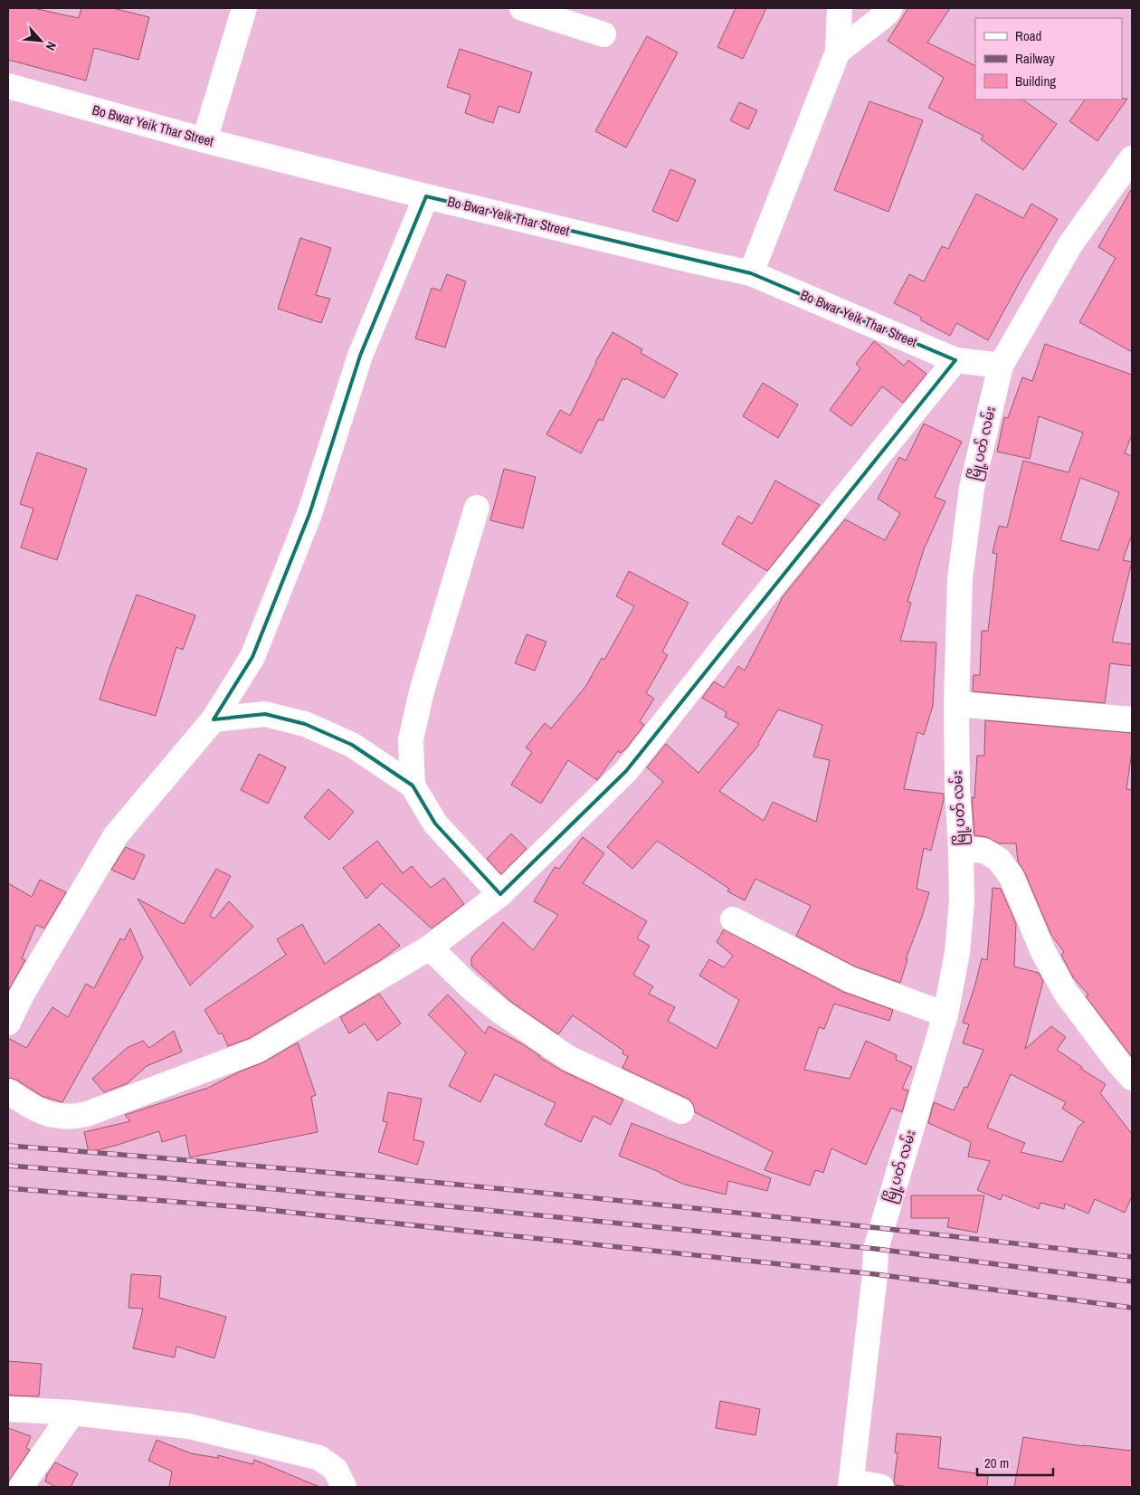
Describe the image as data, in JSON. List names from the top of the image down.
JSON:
{
  "streets": {
    "street": ["Bo Bwar Yeik Thar Street", "မြို့ပတ် လမ်း"]
  },
  "crossings": [
    ["Bo Bwar Yeik Thar Street", "မြို့ပတ် လမ်း"]
  ],
  "legend": ["Road", "Railway", "Building"],
  "scale_bar": "20 m",
  "north": "bottom right"
}
